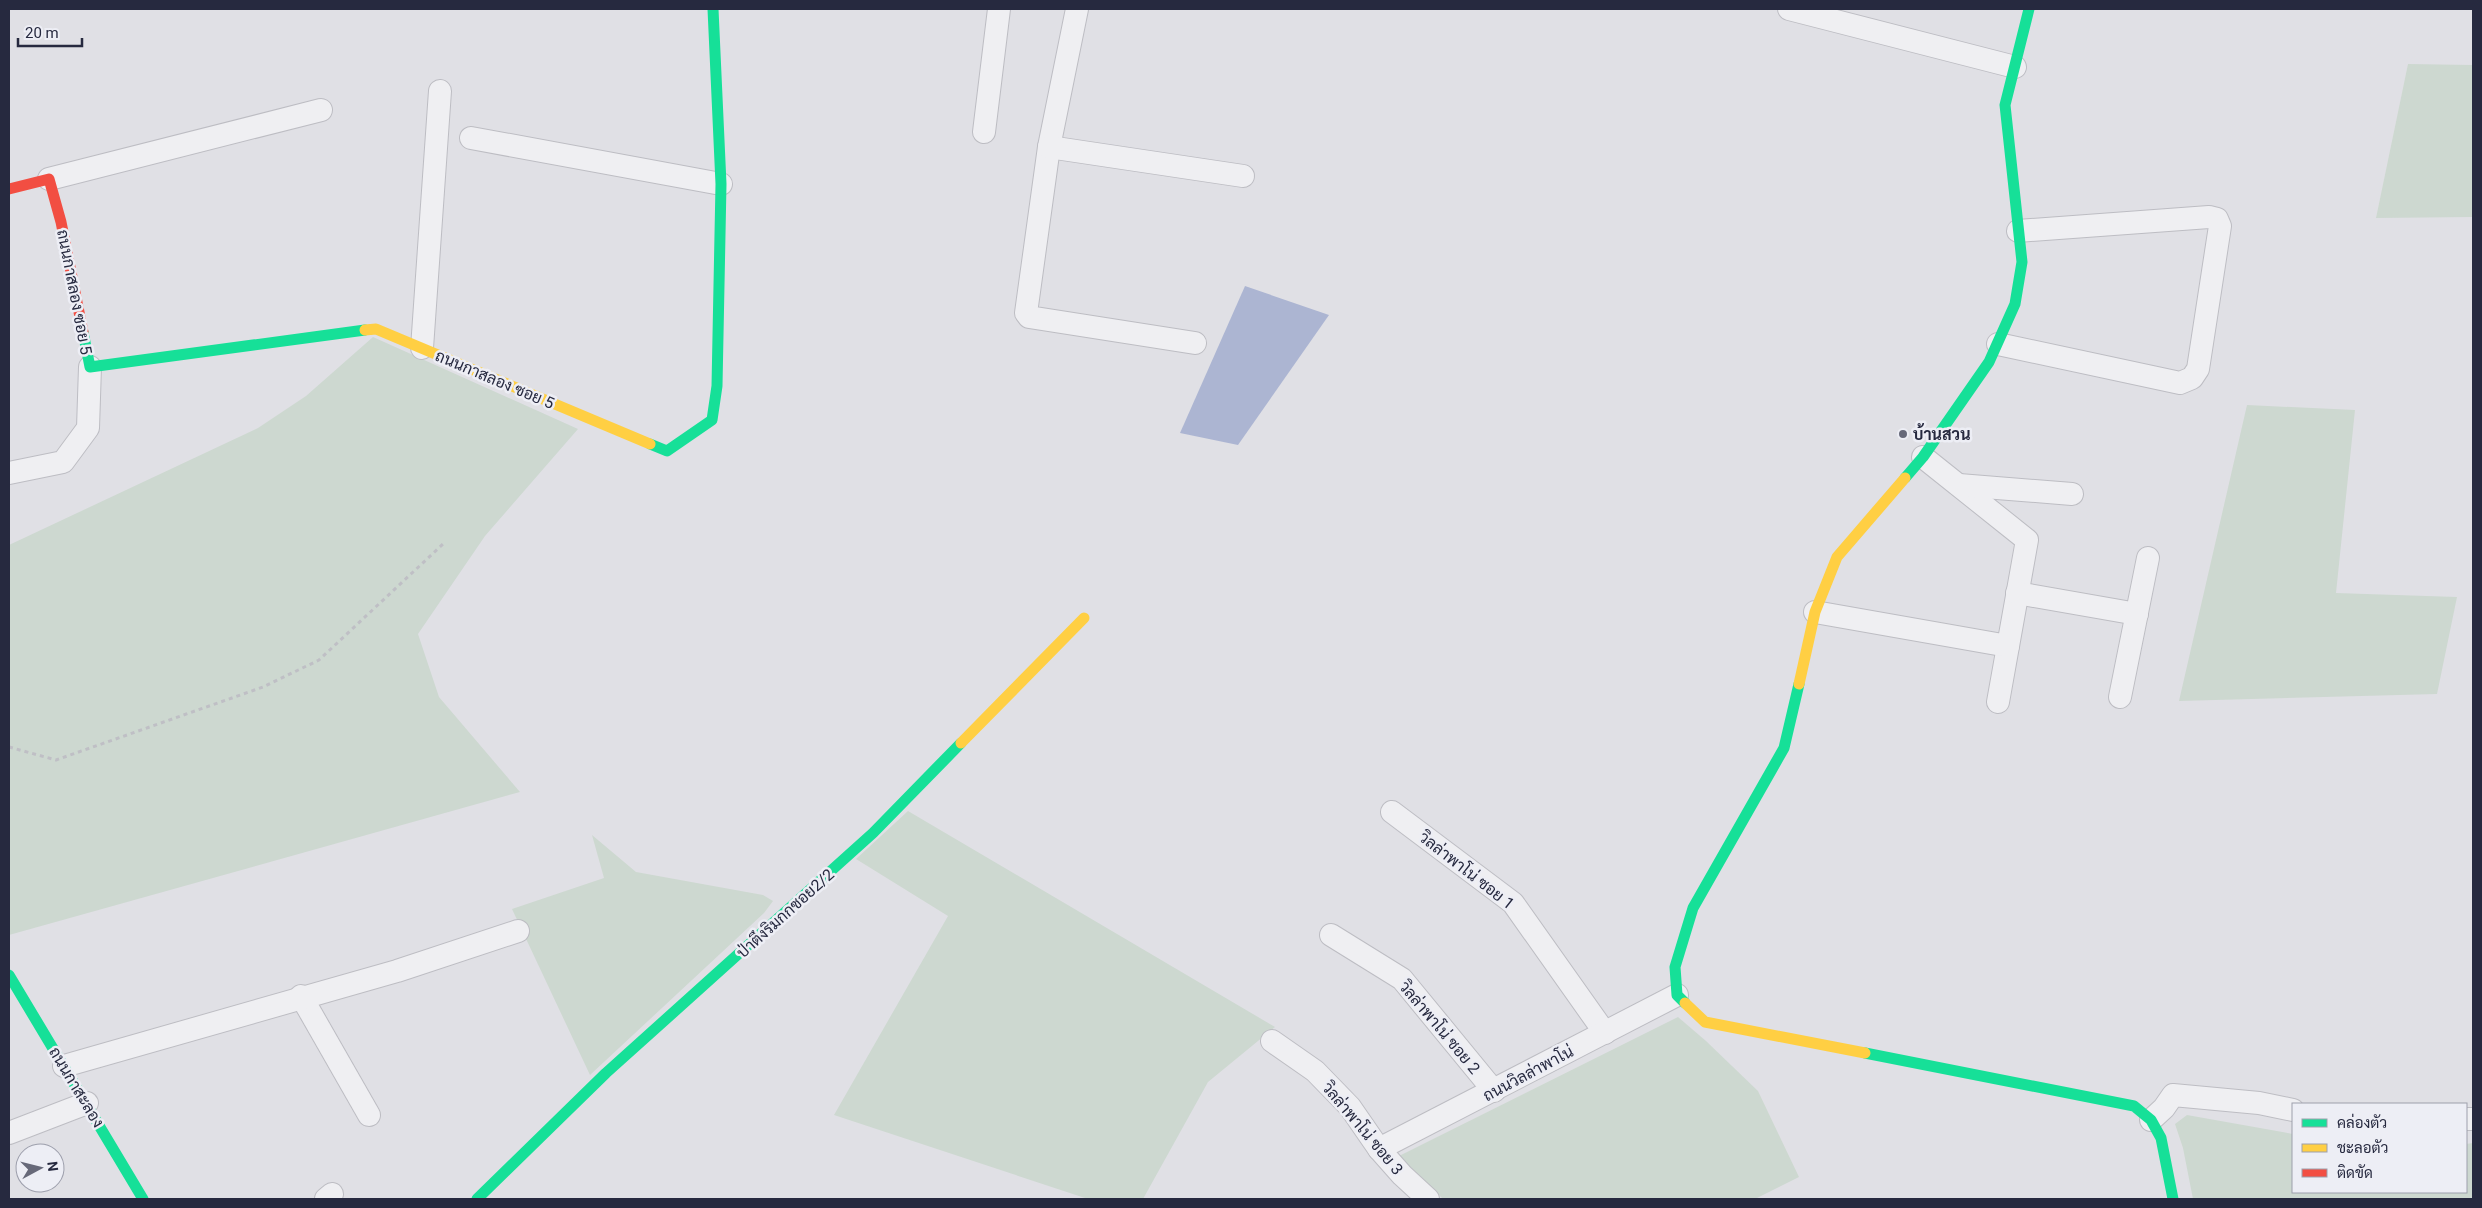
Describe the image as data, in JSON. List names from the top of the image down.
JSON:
{
  "streets": {
    "street": [
      "ถนนกาสลอง ซอย 5",
      "วิลล่าพาโน่ ซอย 1",
      "ป่าตึงริมกกซอย2/2",
      "วิลล่าพาโน่ ซอย 2",
      "ถนนวิลล่าพาโน่",
      "ถนนกาสะลอง",
      "วิลล่าพาโน่ ซอย 3"
    ]
  },
  "crossings": [
    ["วิลล่าพาโน่ ซอย 1", "ถนนวิลล่าพาโน่"],
    ["วิลล่าพาโน่ ซอย 2", "ถนนวิลล่าพาโน่"],
    ["ถนนวิลล่าพาโน่", "วิลล่าพาโน่ ซอย 3"]
  ],
  "places": ["บ้านสวน"],
  "legend": ["คล่องตัว", "ชะลอตัว", "ติดขัด"],
  "scale_bar": "20 m",
  "north": "right"
}
